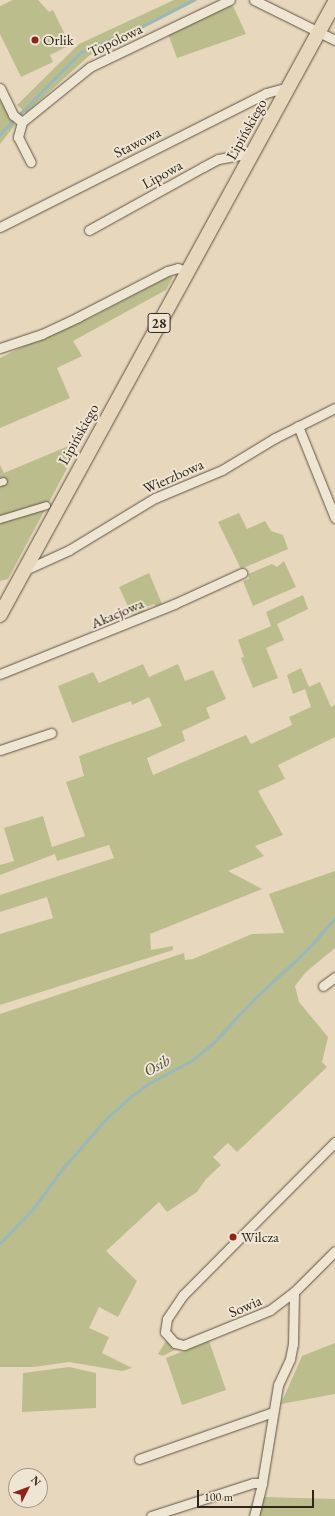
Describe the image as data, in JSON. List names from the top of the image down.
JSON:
{
  "streets": {
    "main road": ["Lipińskiego", "28"],
    "street": [
      "Topolowa",
      "Stawowa",
      "Lipowa",
      "Wierzbowa",
      "Akacjowa",
      "Sowia"
    ]
  },
  "crossings": [
    ["Lipińskiego", "Stawowa"],
    ["Lipińskiego", "Lipowa"],
    ["Lipińskiego", "Wierzbowa"]
  ],
  "water": ["Osib"],
  "places": ["Orlik", "Wilcza"],
  "scale_bar": "100 m",
  "north": "top right"
}
